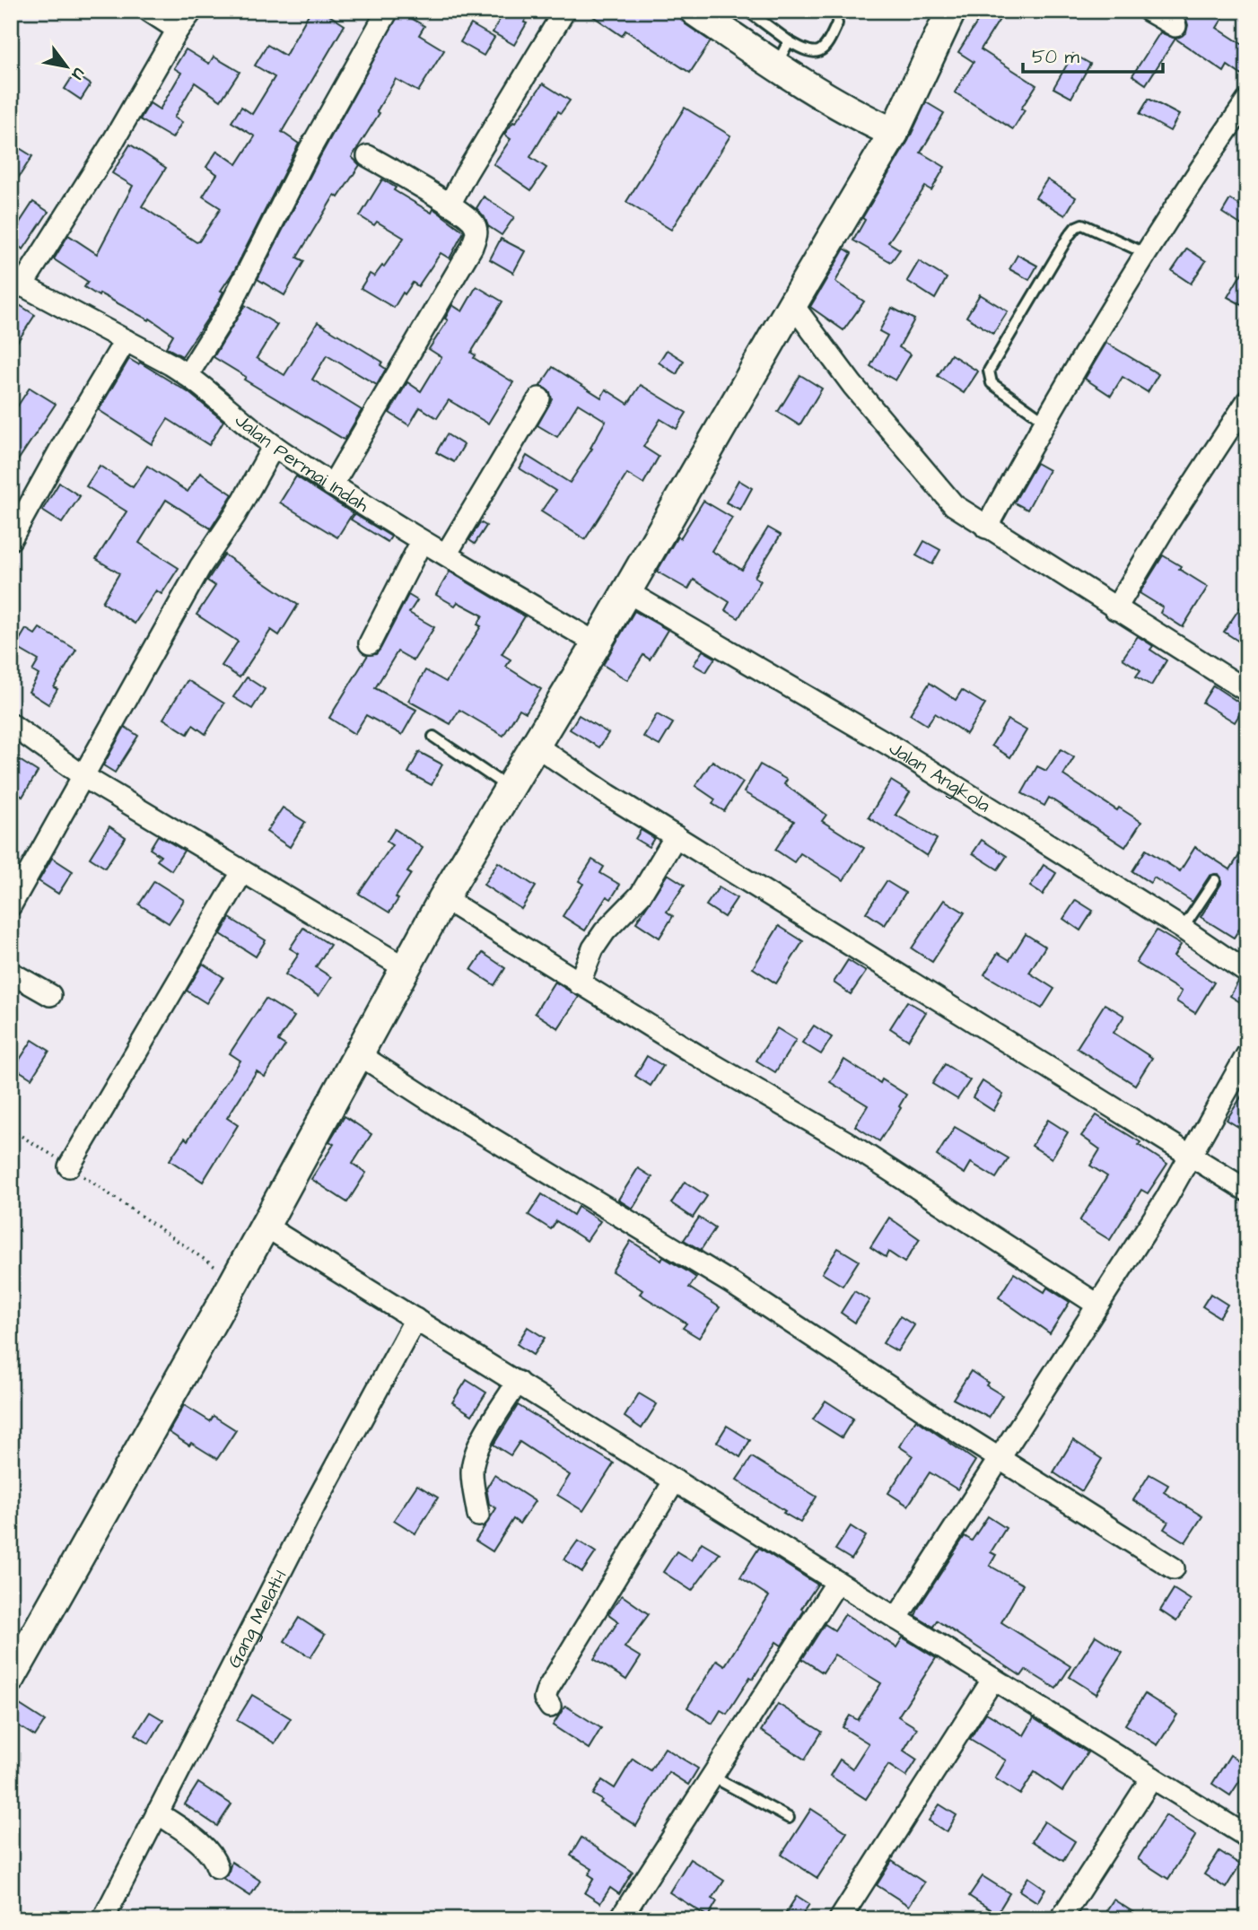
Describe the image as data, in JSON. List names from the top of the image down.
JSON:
{
  "streets": {
    "street": ["Jalan Permai Indah", "Jalan Angkola", "Gang Melati-1"]
  },
  "scale_bar": "50 m",
  "north": "bottom right"
}
